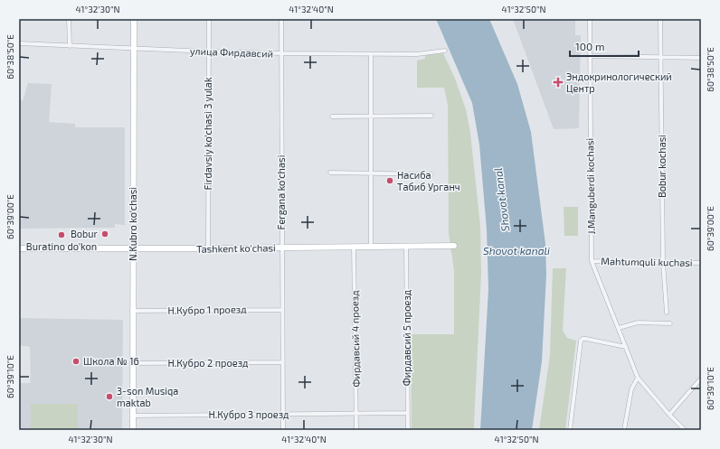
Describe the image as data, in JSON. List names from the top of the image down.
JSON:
{
  "streets": {
    "street": [
      "улица Фирдавсий",
      "Firdavsiy ko'chasi 3 yulak",
      "Bobur kochasi",
      "J.Manguberdi kochasi",
      "Fergana ko'chasi",
      "N.Kubro ko'chasi",
      "Tashkent ko'chasi",
      "Mahtumquli kuchasi",
      "Н.Кубро 1 проезд",
      "Фирдавсий 5 проезд",
      "Фирдавсий 4 проезд",
      "Н.Кубро 2 проезд",
      "Н.Кубро 3 проезд"
    ]
  },
  "crossings": [
    ["улица Фирдавсий", "Firdavsiy ko'chasi 3 yulak"],
    ["улица Фирдавсий", "Fergana ko'chasi"],
    ["улица Фирдавсий", "N.Kubro ko'chasi"],
    ["Firdavsiy ko'chasi 3 yulak", "Tashkent ko'chasi"],
    ["Bobur kochasi", "Mahtumquli kuchasi"],
    ["J.Manguberdi kochasi", "Mahtumquli kuchasi"],
    ["Fergana ko'chasi", "Tashkent ko'chasi"],
    ["Fergana ko'chasi", "Н.Кубро 1 проезд"],
    ["Fergana ko'chasi", "Н.Кубро 2 проезд"],
    ["Fergana ko'chasi", "Н.Кубро 3 проезд"],
    ["N.Kubro ko'chasi", "Tashkent ko'chasi"],
    ["N.Kubro ko'chasi", "Н.Кубро 1 проезд"],
    ["N.Kubro ko'chasi", "Н.Кубро 2 проезд"],
    ["N.Kubro ko'chasi", "Н.Кубро 3 проезд"],
    ["Tashkent ko'chasi", "Фирдавсий 5 проезд"],
    ["Tashkent ko'chasi", "Фирдавсий 4 проезд"],
    ["Фирдавсий 5 проезд", "Н.Кубро 3 проезд"],
    ["Фирдавсий 4 проезд", "Н.Кубро 3 проезд"]
  ],
  "water": ["Shovot kanal", "Shovot kanali"],
  "places": {
    "health": ["Эндокринологический Центр"],
    "other": [
      "Насиба Табиб Урганч",
      "Bobur",
      "Buratino do'kon",
      "Школа № 16",
      "3-son Musiqa maktab"
    ]
  },
  "scale_bar": "100 m",
  "coordinates": [
    "41°32'30\"N",
    "41°32'40\"N",
    "41°32'50\"N",
    "60°38'50\"E",
    "60°39'00\"E",
    "60°39'10\"E"
  ]
}
